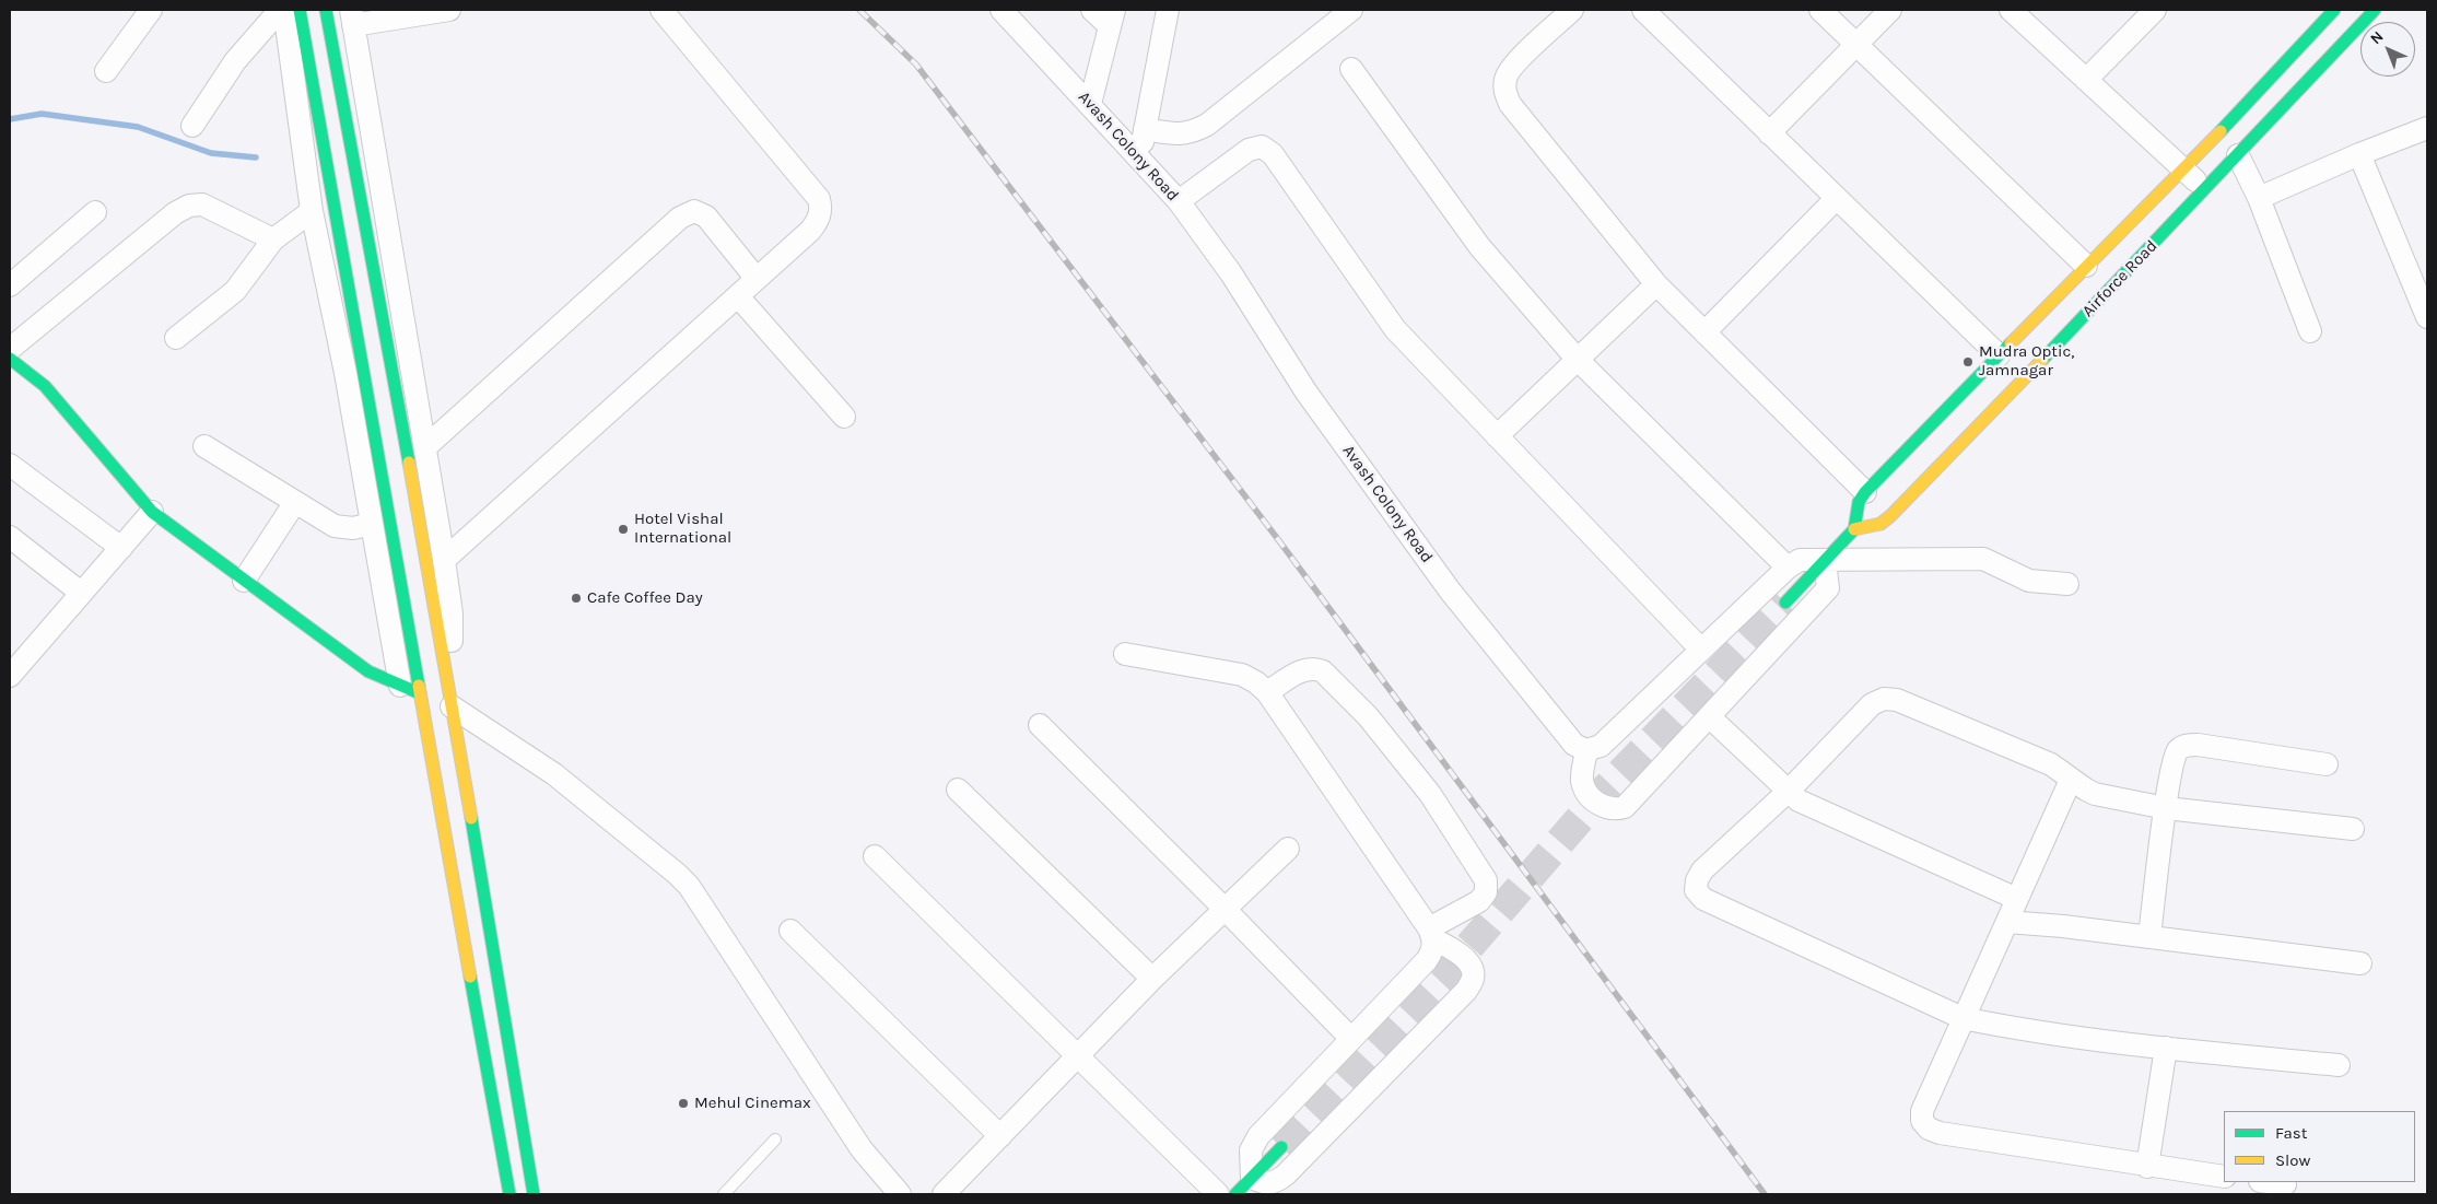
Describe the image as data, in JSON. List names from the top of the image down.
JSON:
{
  "streets": {
    "main road": ["Airforce Road"],
    "street": ["Avash Colony Road"]
  },
  "places": [
    "Mudra Optic, Jamnagar",
    "Hotel Vishal International",
    "Cafe Coffee Day",
    "Mehul Cinemax"
  ],
  "legend": ["Fast", "Slow"],
  "north": "top left"
}
